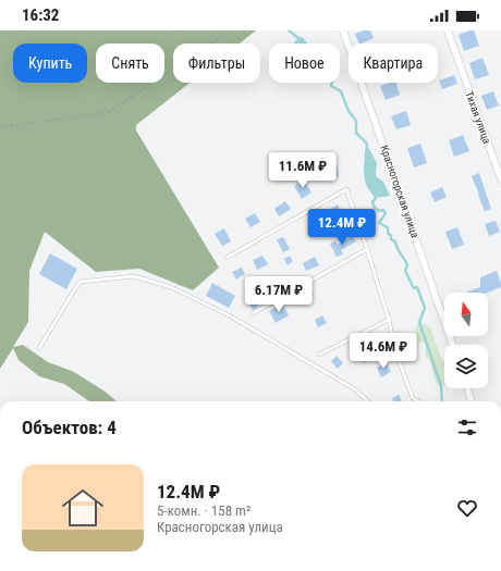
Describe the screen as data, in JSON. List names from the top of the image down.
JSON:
{
  "streets": {
    "street": ["Тихая улица", "Красногорская улица"]
  },
  "north": "top",
  "page": {
    "status": "16:32",
    "chip": [
      "Купить",
      "Снять",
      "Фильтры",
      "Новое",
      "Квартира"
    ],
    "price": [
      "11.6M ₽",
      "12.4M ₽",
      "6.17M ₽",
      "14.6M ₽"
    ],
    "heading": "Объектов: 4",
    "list": [
      {
        "name": "12.4M ₽",
        "note": "5-комн. · 158 m² · Красногорская улица"
      }
    ]
  }
}
